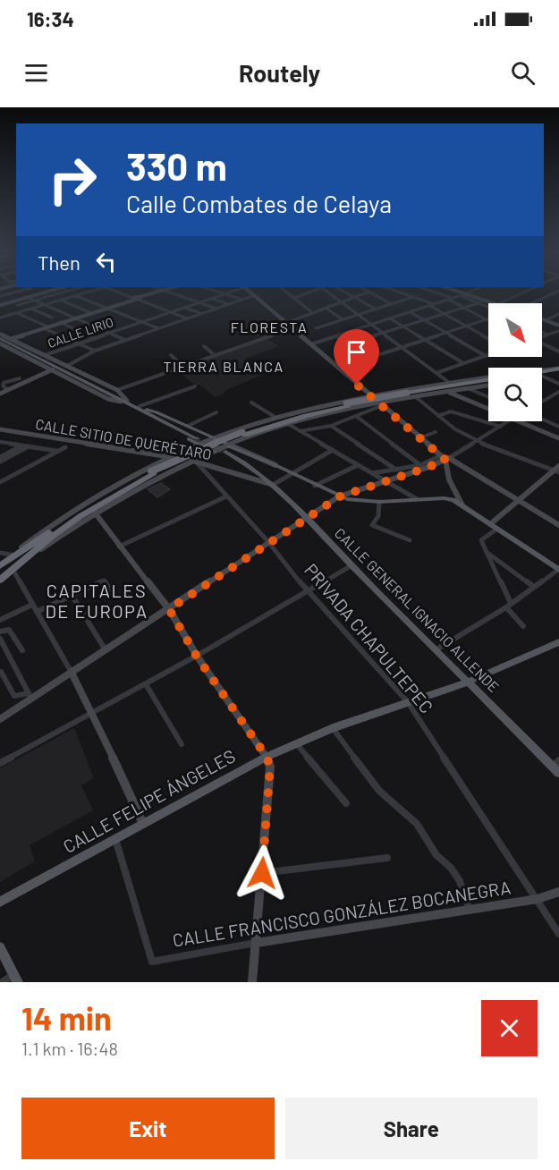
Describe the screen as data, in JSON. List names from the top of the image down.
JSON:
{
  "streets": {
    "main road": ["CALLE GENERAL IGNACIO ALLENDE", "CALLE FELIPE ÁNGELES"],
    "street": [
      "CALLE LIRIO",
      "CALLE SITIO DE QUERÉTARO",
      "PRIVADA CHAPULTEPEC",
      "CALLE FRANCISCO GONZÁLEZ BOCANEGRA"
    ]
  },
  "crossings": [
    ["CALLE SITIO DE QUERÉTARO", "CALLE GENERAL IGNACIO ALLENDE"],
    ["CALLE SITIO DE QUERÉTARO", "PRIVADA CHAPULTEPEC"],
    ["CALLE GENERAL IGNACIO ALLENDE", "CALLE FELIPE ÁNGELES"],
    ["PRIVADA CHAPULTEPEC", "CALLE FELIPE ÁNGELES"],
    ["PRIVADA CHAPULTEPEC", "CALLE FRANCISCO GONZÁLEZ BOCANEGRA"],
    ["CALLE FELIPE ÁNGELES", "CALLE FRANCISCO GONZÁLEZ BOCANEGRA"]
  ],
  "districts": ["FLORESTA", "TIERRA BLANCA", "CAPITALES DE EUROPA"],
  "north": "bottom right",
  "page": {
    "status": "16:34",
    "header": "Routely",
    "turn": ["330 m", "Calle Combates de Celaya"],
    "then": "Then",
    "heading": ["14 min", "1.1 km · 16:48"],
    "buttons": ["Exit", "Share"]
  }
}
